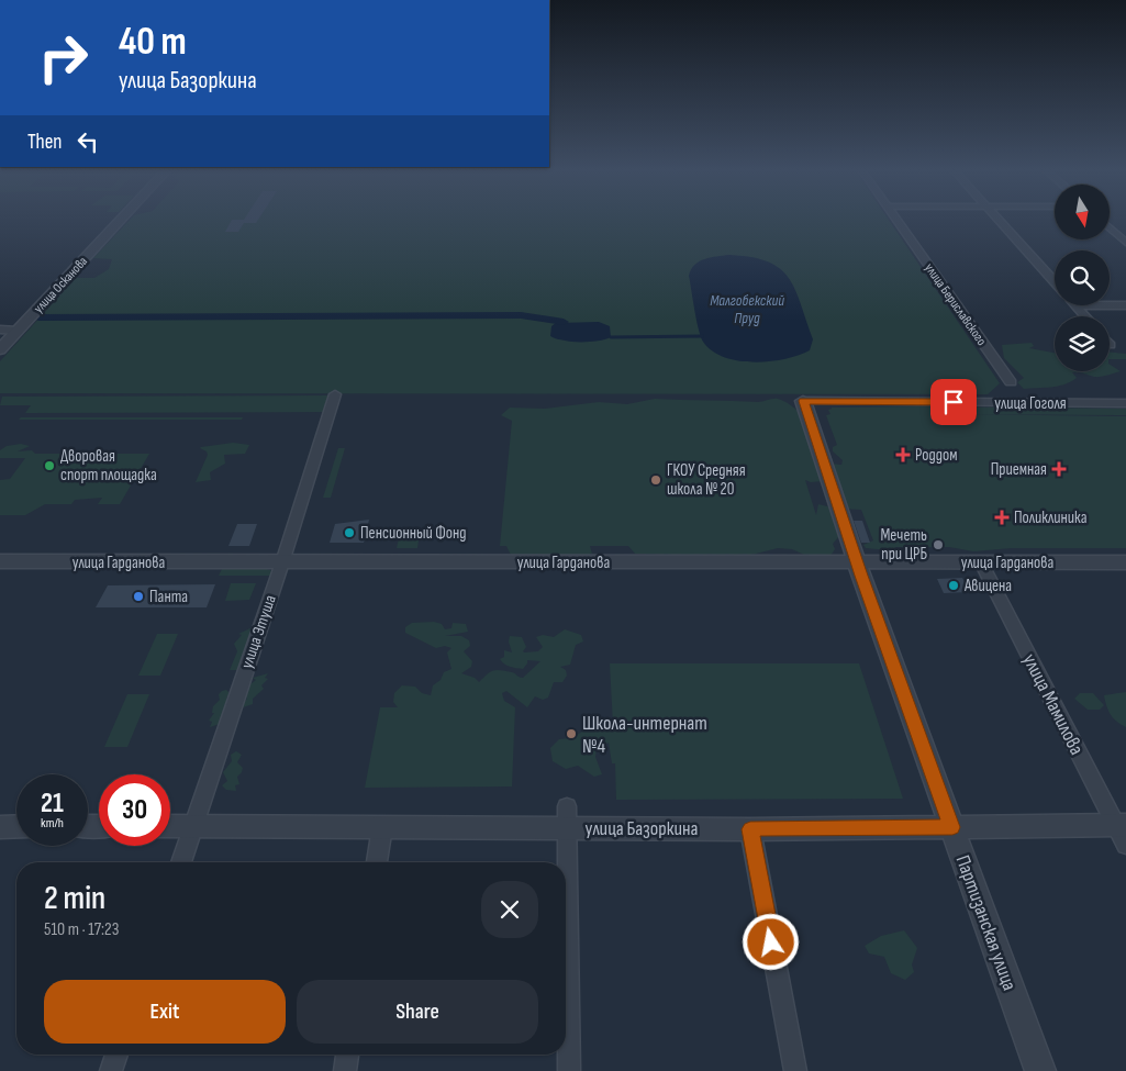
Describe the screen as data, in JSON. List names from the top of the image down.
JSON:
{
  "streets": {
    "street": [
      "улица Осканова",
      "улица Бериславского",
      "улица Гоголя",
      "улица Гарданова",
      "улица Этуша",
      "улица Мамилова",
      "улица Базоркина",
      "Партизанская улица"
    ]
  },
  "crossings": [
    ["улица Бериславского", "улица Гоголя"],
    ["улица Гоголя", "Партизанская улица"],
    ["улица Гарданова", "улица Этуша"],
    ["улица Гарданова", "улица Мамилова"],
    ["улица Гарданова", "Партизанская улица"],
    ["улица Этуша", "улица Базоркина"],
    ["улица Мамилова", "улица Базоркина"],
    ["улица Базоркина", "Партизанская улица"]
  ],
  "water": ["Малгобекский Пруд"],
  "places": {
    "health": ["Роддом", "Приемная", "Поликлиника"],
    "other": [
      "Дворовая спорт площадка",
      "ГКОУ Средняя школа № 20",
      "Пенсионный Фонд",
      "Мечеть при ЦРБ",
      "Авицена",
      "Панта",
      "Школа-интернат №4"
    ]
  },
  "north": "bottom",
  "page": {
    "turn": ["40 m", "улица Базоркина"],
    "then": "Then",
    "speed": "21 km/h",
    "limit": "30",
    "heading": ["2 min", "510 m · 17:23"],
    "buttons": ["Exit", "Share"]
  }
}
